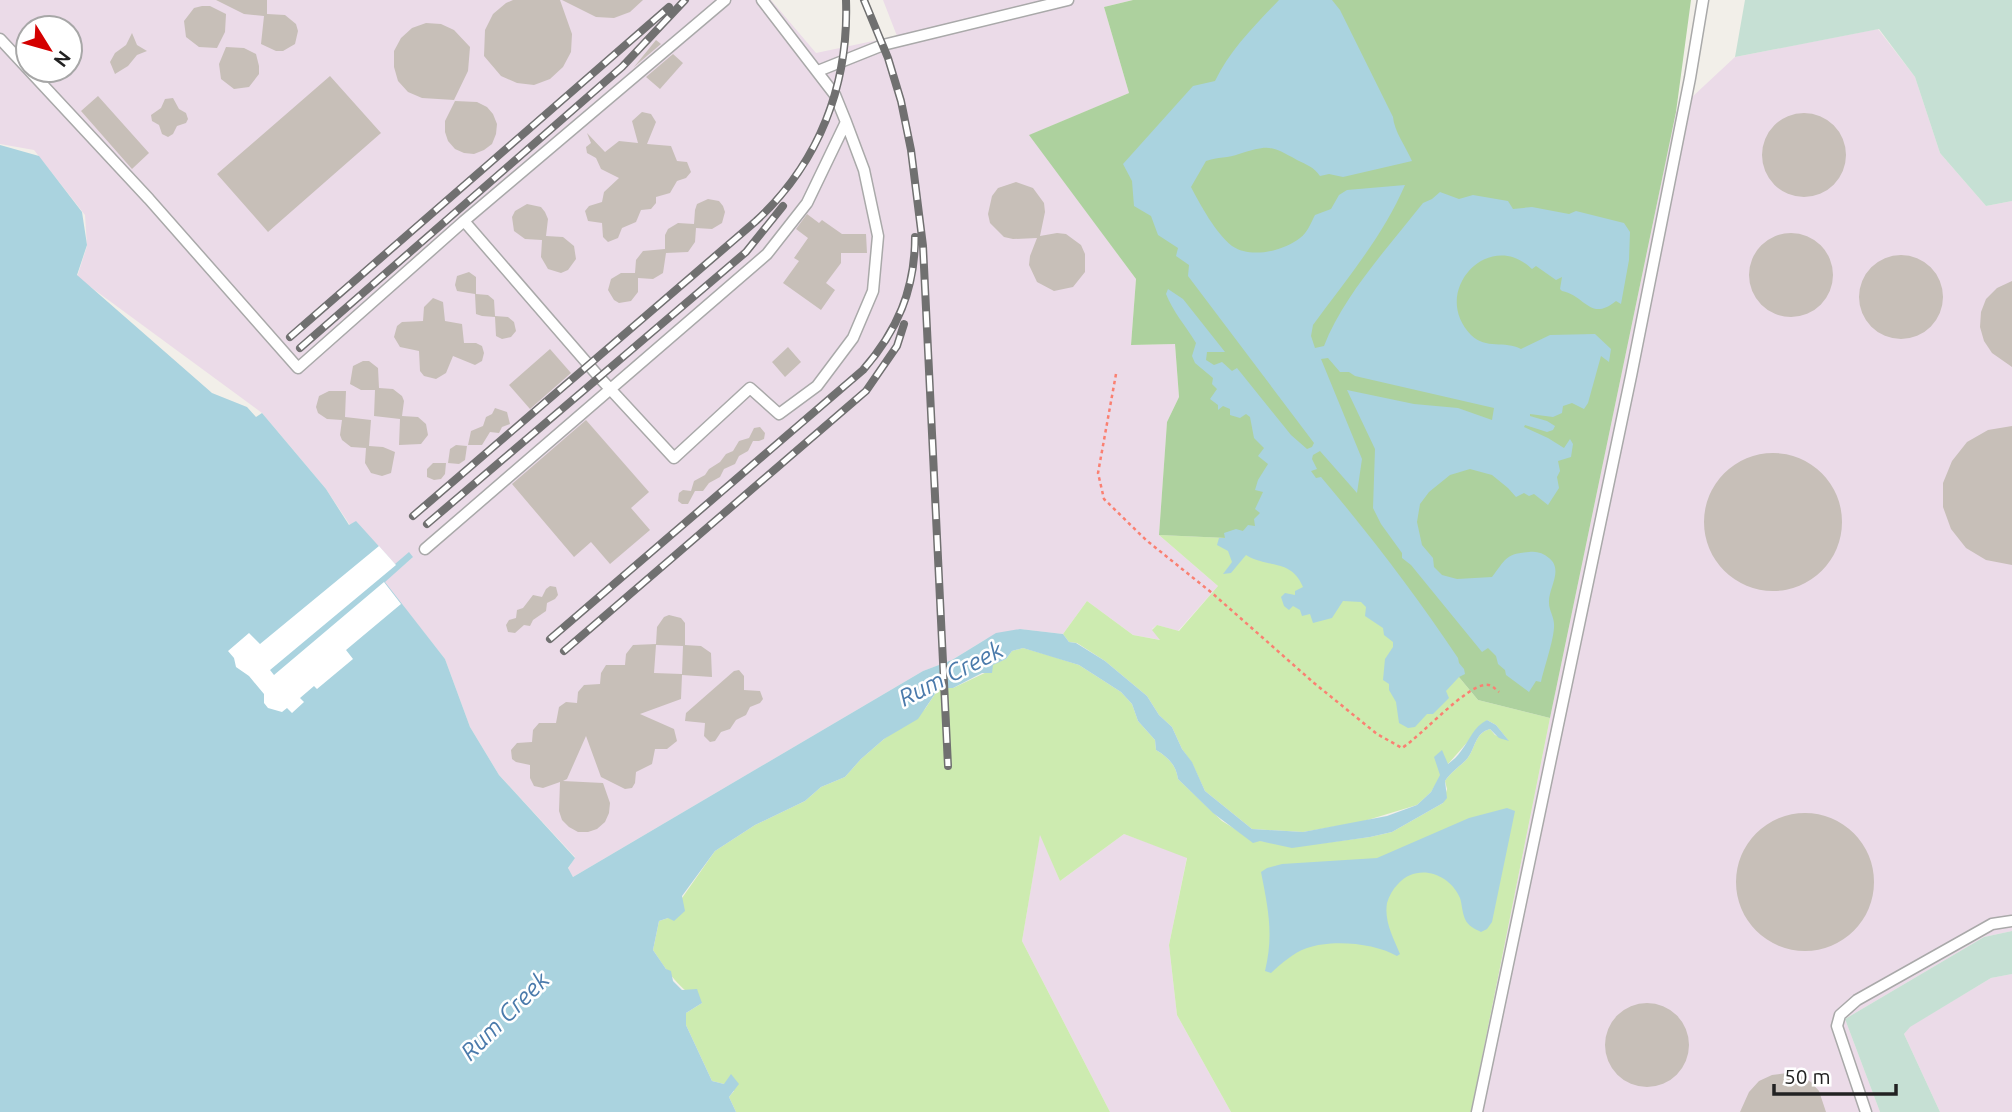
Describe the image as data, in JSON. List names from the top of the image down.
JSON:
{
  "water": ["Rum Creek"],
  "scale_bar": "50 m",
  "north": "bottom right"
}
